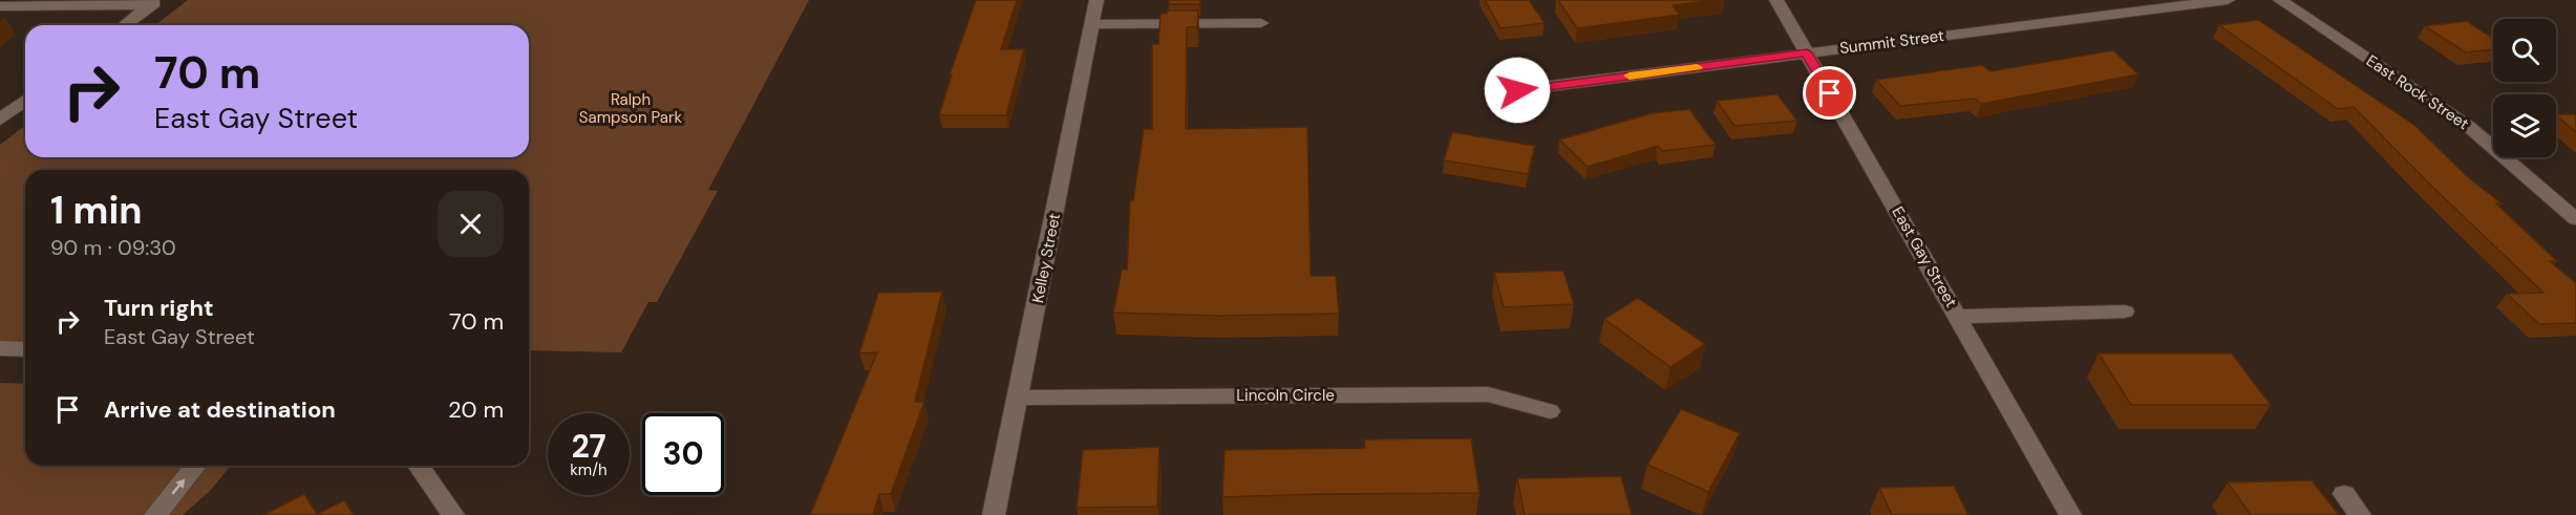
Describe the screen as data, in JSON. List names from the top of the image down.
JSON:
{
  "streets": {
    "street": [
      "Summit Street",
      "East Rock Street",
      "East Gay Street",
      "Kelley Street",
      "Lincoln Circle"
    ]
  },
  "crossings": [
    ["Summit Street", "East Gay Street"],
    ["Kelley Street", "Lincoln Circle"]
  ],
  "parks": ["Ralph Sampson Park"],
  "page": {
    "turn": ["70 m", "East Gay Street"],
    "heading": ["1 min", "90 m · 09:30"],
    "list": [
      {
        "name": "Turn right",
        "note": "East Gay Street",
        "value": "70 m"
      },
      {
        "name": "Arrive at destination",
        "value": "20 m"
      }
    ],
    "speed": "27 km/h",
    "limit": "30"
  }
}
